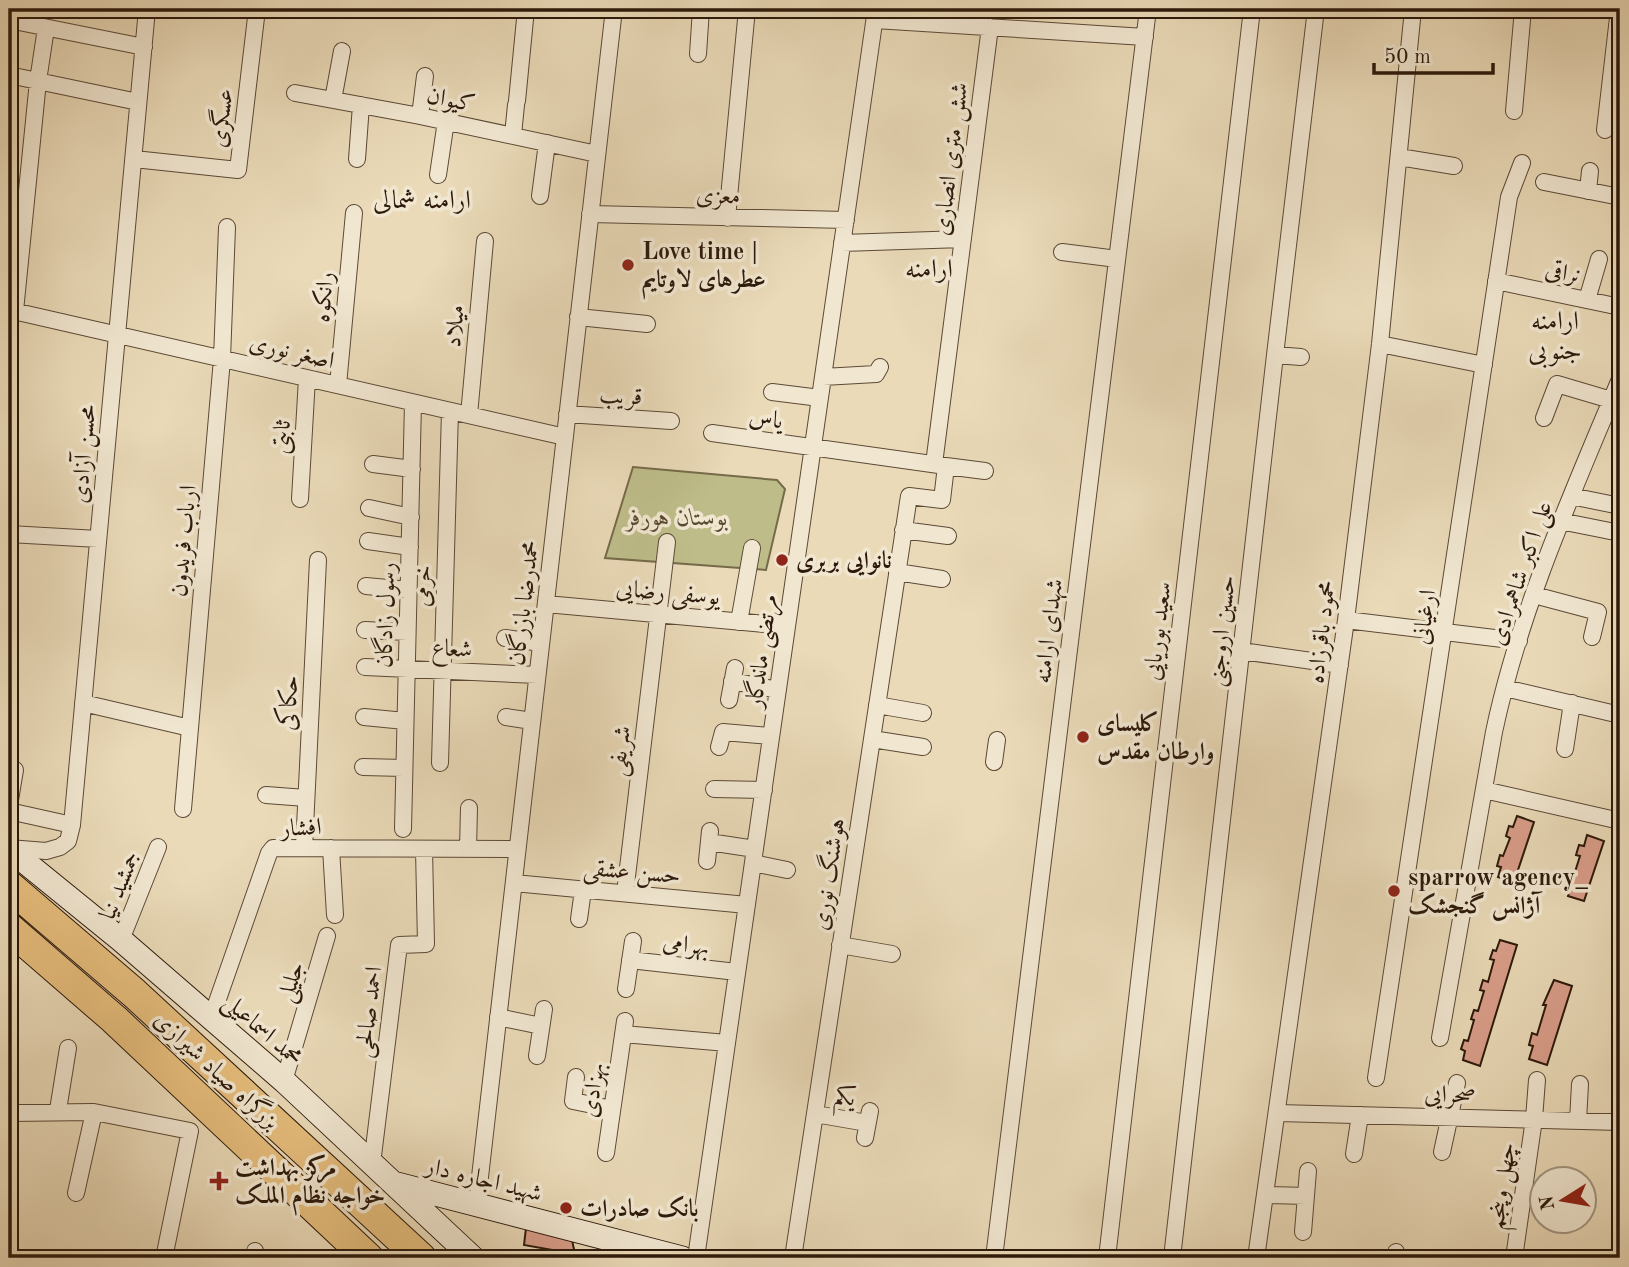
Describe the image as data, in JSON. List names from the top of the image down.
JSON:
{
  "streets": {
    "highway": ["بزرگراه صیاد شیرازی"],
    "main road": ["محمد اسماعیلی", "شهید اجاره دار"],
    "street": [
      "کیوان",
      "عسگری",
      "شش متری انصاری",
      "معزی",
      "نراقی",
      "رانکوه",
      "میلاد",
      "اصغر نوری",
      "قریب",
      "یاس",
      "ثابتی",
      "محسن آزادی",
      "ارباب فریدون",
      "علی اکبر شاهمرادی",
      "خرمی",
      "یوسفی رضایی",
      "محمدرضا بازرگان",
      "رسول زادگان",
      "ارغیانی",
      "شهدای ارامنه",
      "سعید بوریایی",
      "حسین اروجنی",
      "محمود باقرزاده",
      "شعاع",
      "مرتضی ماندگار",
      "حکاکی",
      "شریفی",
      "افشار",
      "حسن عشقی",
      "هوشنگ نوری",
      "جمشید نیا",
      "بهرامی",
      "جلیلی",
      "احمد صالحی",
      "بهزادی",
      "صحرایی",
      "یکم",
      "چهل وپنجم"
    ]
  },
  "crossings": [
    ["کیوان", "محمدرضا بازرگان"],
    ["عسگری", "محسن آزادی"],
    ["شش متری انصاری", "یاس"],
    ["شش متری انصاری", "هوشنگ نوری"],
    ["معزی", "محمدرضا بازرگان"],
    ["معزی", "مرتضی ماندگار"],
    ["نراقی", "ارغیانی"],
    ["رانکوه", "اصغر نوری"],
    ["میلاد", "اصغر نوری"],
    ["اصغر نوری", "ثابتی"],
    ["اصغر نوری", "محسن آزادی"],
    ["اصغر نوری", "ارباب فریدون"],
    ["اصغر نوری", "خرمی"],
    ["اصغر نوری", "محمدرضا بازرگان"],
    ["اصغر نوری", "رسول زادگان"],
    ["قریب", "محمدرضا بازرگان"],
    ["یاس", "مرتضی ماندگار"],
    ["خرمی", "شعاع"],
    ["یوسفی رضایی", "محمدرضا بازرگان"],
    ["یوسفی رضایی", "مرتضی ماندگار"],
    ["یوسفی رضایی", "شریفی"],
    ["محمدرضا بازرگان", "شعاع"],
    ["محمدرضا بازرگان", "حسن عشقی"],
    ["محمدرضا بازرگان", "شهید اجاره دار"],
    ["رسول زادگان", "شعاع"],
    ["محمود باقرزاده", "صحرایی"],
    ["مرتضی ماندگار", "حسن عشقی"],
    ["مرتضی ماندگار", "بهرامی"],
    ["مرتضی ماندگار", "بهزادی"],
    ["حکاکی", "افشار"],
    ["شریفی", "حسن عشقی"],
    ["افشار", "احمد صالحی"],
    ["افشار", "محمد اسماعیلی"],
    ["هوشنگ نوری", "یکم"],
    ["جمشید نیا", "محمد اسماعیلی"],
    ["جلیلی", "محمد اسماعیلی"],
    ["احمد صالحی", "محمد اسماعیلی"],
    ["محمد اسماعیلی", "شهید اجاره دار"],
    ["صحرایی", "چهل وپنجم"]
  ],
  "districts": ["ارامنه شمالی", "ارامنه", "ارامنه جنوبی"],
  "parks": ["بوستان هورفر"],
  "places": {
    "other": [
      "Love time | عطرهای لاوتایم",
      "نانوایی بربری",
      "کلیسای وارطان مقدس",
      "sparrow agency_ آژانس گنجشک",
      "بانک صادرات"
    ],
    "health": ["مرکز بهداشت خواجه نظام الملک"]
  },
  "scale_bar": "50 m",
  "north": "left"
}
